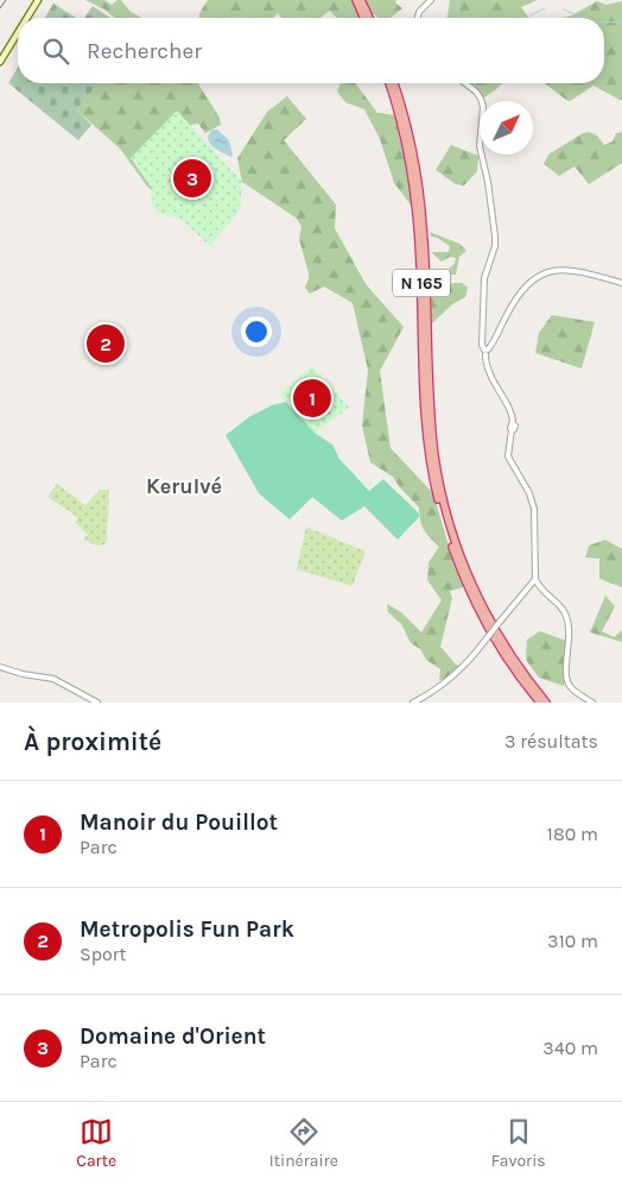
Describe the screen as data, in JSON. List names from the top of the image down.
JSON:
{
  "streets": {
    "highway": ["N 165"]
  },
  "districts": ["Kerulvé"],
  "north": "top right",
  "page": {
    "search": "Rechercher",
    "pins": ["3", "2", "1"],
    "heading": ["À proximité", "3 résultats"],
    "list": [
      {
        "mark": "1",
        "name": "Manoir du Pouillot",
        "note": "Parc",
        "value": "180 m"
      },
      {
        "mark": "2",
        "name": "Metropolis Fun Park",
        "note": "Sport",
        "value": "310 m"
      },
      {
        "mark": "3",
        "name": "Domaine d'Orient",
        "note": "Parc",
        "value": "340 m"
      }
    ],
    "nav": ["Carte", "Itinéraire", "Favoris"]
  }
}
